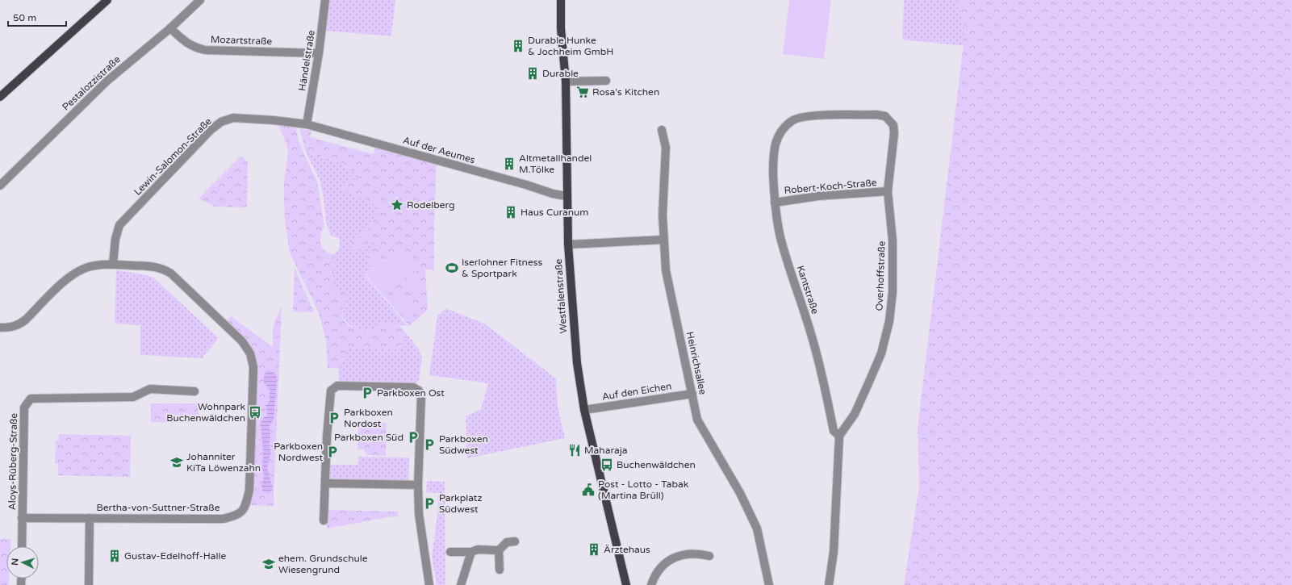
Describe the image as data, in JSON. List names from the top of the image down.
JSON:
{
  "streets": {
    "main road": ["Westfalenstraße"],
    "street": [
      "Mozartstraße",
      "Händelstraße",
      "Pestalozzistraße",
      "Auf der Aeumes",
      "Lewin-Salomon-Straße",
      "Robert-Koch-Straße",
      "Overhoffstraße",
      "Kantstraße",
      "Heinrichsallee",
      "Auf den Eichen",
      "Aloys-Rüberg-Straße",
      "Bertha-von-Suttner-Straße"
    ]
  },
  "crossings": [
    ["Mozartstraße", "Händelstraße"],
    ["Mozartstraße", "Pestalozzistraße"],
    ["Händelstraße", "Auf der Aeumes"],
    ["Händelstraße", "Lewin-Salomon-Straße"],
    ["Auf der Aeumes", "Lewin-Salomon-Straße"],
    ["Auf der Aeumes", "Westfalenstraße"],
    ["Lewin-Salomon-Straße", "Bertha-von-Suttner-Straße"],
    ["Robert-Koch-Straße", "Overhoffstraße"],
    ["Robert-Koch-Straße", "Kantstraße"],
    ["Overhoffstraße", "Kantstraße"],
    ["Westfalenstraße", "Auf den Eichen"],
    ["Heinrichsallee", "Auf den Eichen"],
    ["Aloys-Rüberg-Straße", "Bertha-von-Suttner-Straße"]
  ],
  "places": {
    "building": [
      "Durable Hunke & Jochheim GmbH",
      "Durable",
      "Altmetallhandel M.Tölke",
      "Haus Curanum",
      "Ärztehaus",
      "Gustav-Edelhoff-Halle"
    ],
    "supermarket": ["Rosa's Kitchen"],
    "place": ["Rodelberg"],
    "sports": ["Iserlohner Fitness & Sportpark"],
    "parking": [
      "Parkboxen Ost",
      "Parkboxen Nordost",
      "Parkboxen Süd",
      "Parkboxen Südwest",
      "Parkboxen Nordwest",
      "Parkplatz Südwest"
    ],
    "bus stop": ["Wohnpark Buchenwäldchen", "Buchenwäldchen"],
    "restaurant": ["Maharaja"],
    "school or university": ["Johanniter KiTa Löwenzahn", "ehem. Grundschule Wiesengrund"],
    "public building": ["Post - Lotto - Tabak (Martina Brüll)"]
  },
  "scale_bar": "50 m",
  "north": "left"
}
